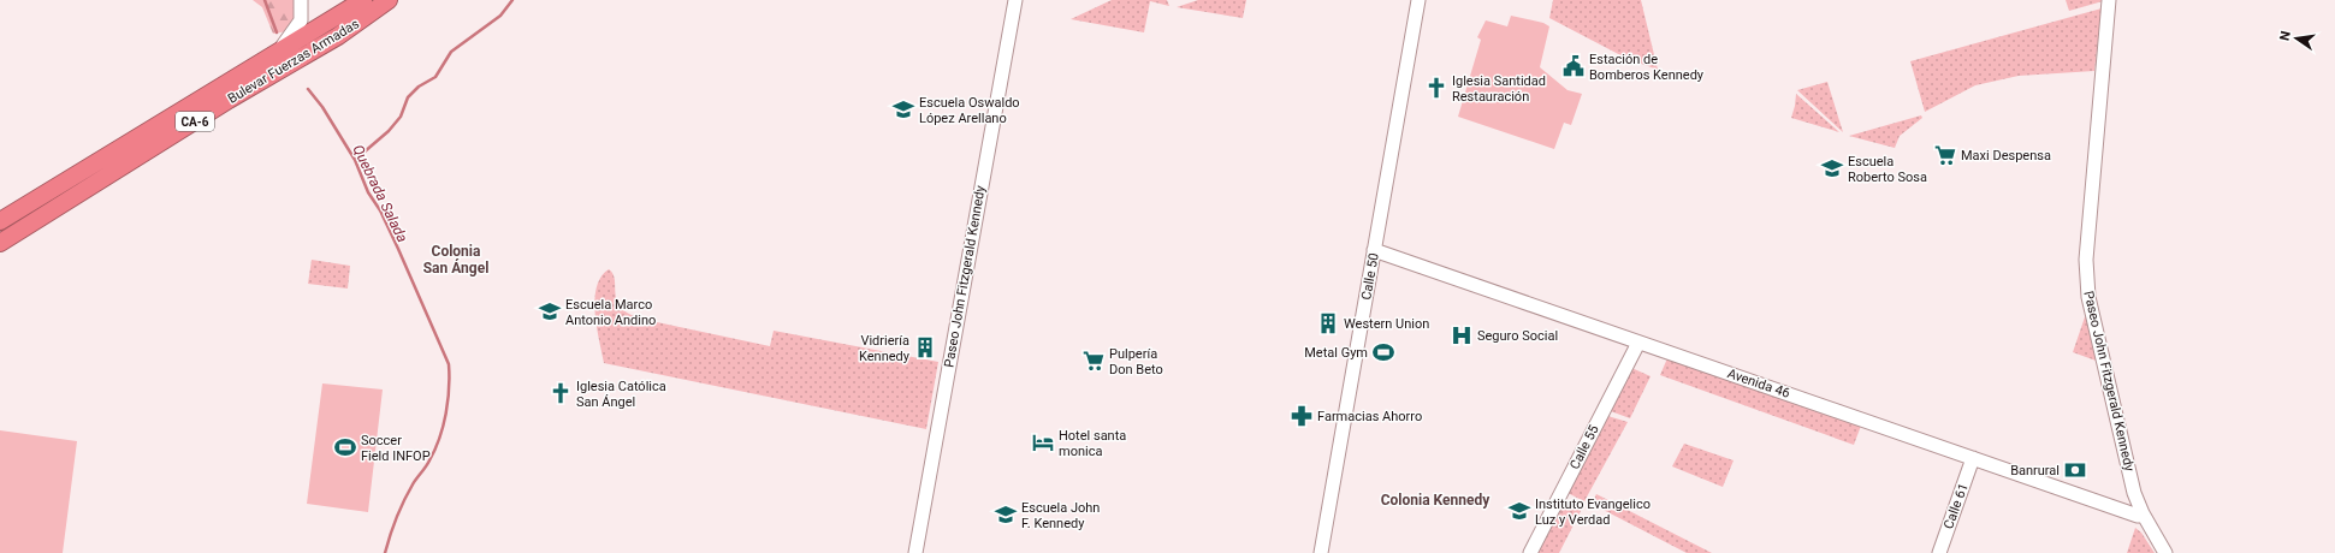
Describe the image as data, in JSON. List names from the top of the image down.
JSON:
{
  "streets": {
    "highway": ["Bulevar Fuerzas Armadas", "CA-6"],
    "street": [
      "Paseo John Fitzgerald Kennedy",
      "Calle 50",
      "Avenida 46",
      "Calle 55",
      "Calle 61"
    ]
  },
  "crossings": [
    ["Paseo John Fitzgerald Kennedy", "Avenida 46"],
    ["Calle 50", "Avenida 46"],
    ["Avenida 46", "Calle 55"],
    ["Avenida 46", "Calle 61"]
  ],
  "districts": ["Colonia San Ángel", "Colonia Kennedy"],
  "water": ["Quebrada Salada"],
  "places": {
    "public building": ["Estación de Bomberos Kennedy"],
    "church": ["Iglesia Santidad Restauración", "Iglesia Católica San Ángel"],
    "school or university": [
      "Escuela Oswaldo López Arellano",
      "Escuela Roberto Sosa",
      "Escuela Marco Antonio Andino",
      "Instituto Evangelico Luz y Verdad",
      "Escuela John F. Kennedy"
    ],
    "supermarket": ["Maxi Despensa", "Pulpería Don Beto"],
    "building": ["Western Union", "Vidriería Kennedy"],
    "hospital": ["Seguro Social"],
    "sports": ["Metal Gym", "Soccer Field INFOP"],
    "pharmacy": ["Farmacias Ahorro"],
    "hotel": ["Hotel santa monica"],
    "bank": ["Banrural"]
  },
  "north": "left"
}
